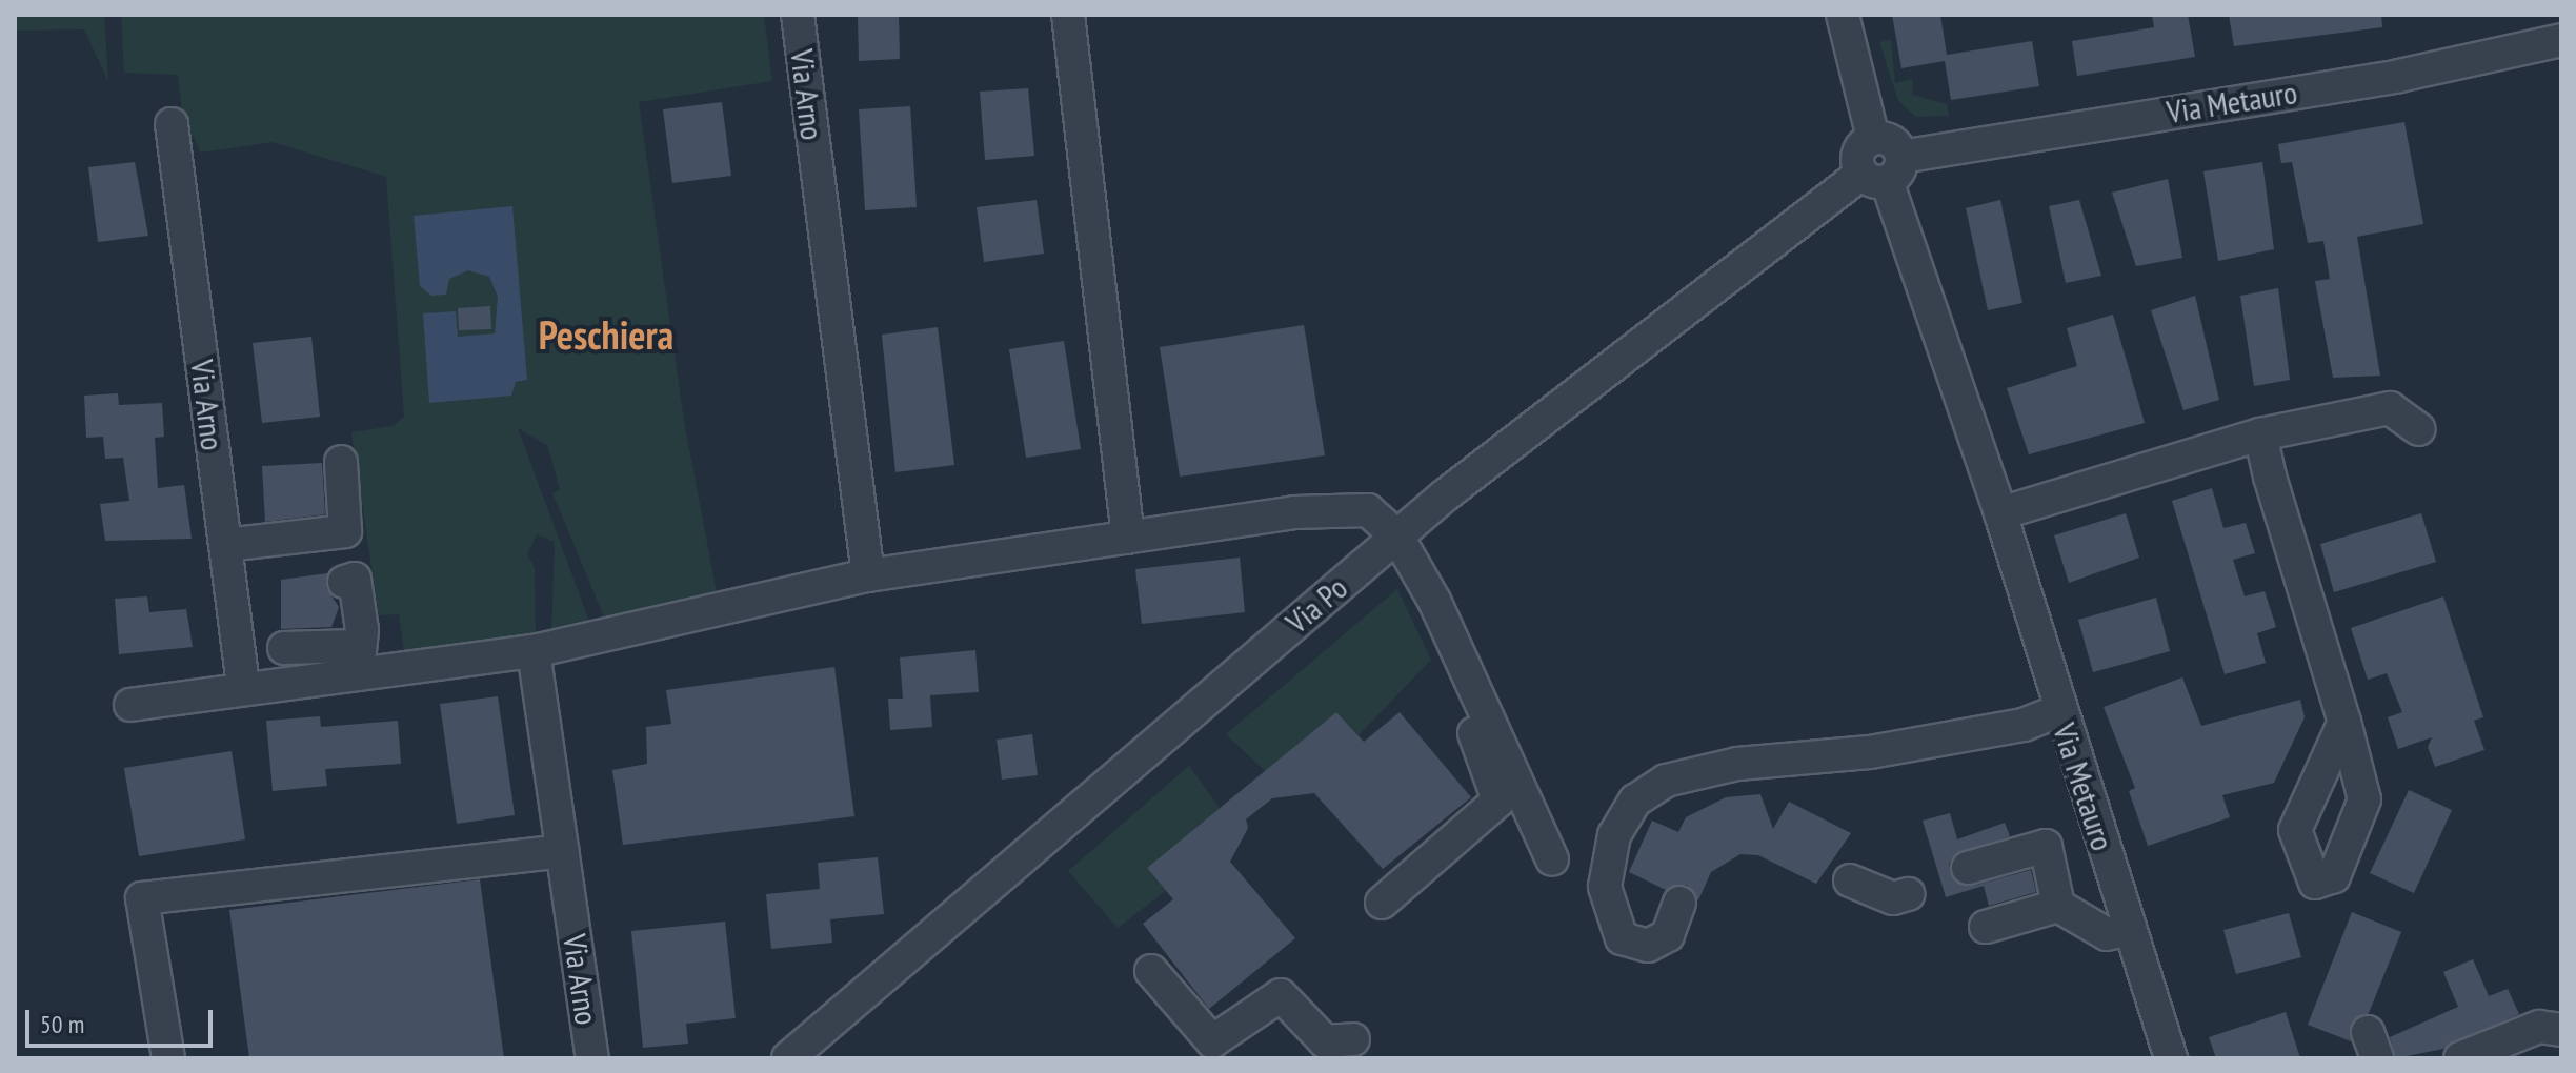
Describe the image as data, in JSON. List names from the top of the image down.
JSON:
{
  "streets": {
    "street": ["Via Arno", "Via Metauro", "Via Po"]
  },
  "crossings": [
    ["Via Metauro", "Via Po"]
  ],
  "districts": ["Peschiera"],
  "scale_bar": "50 m"
}
